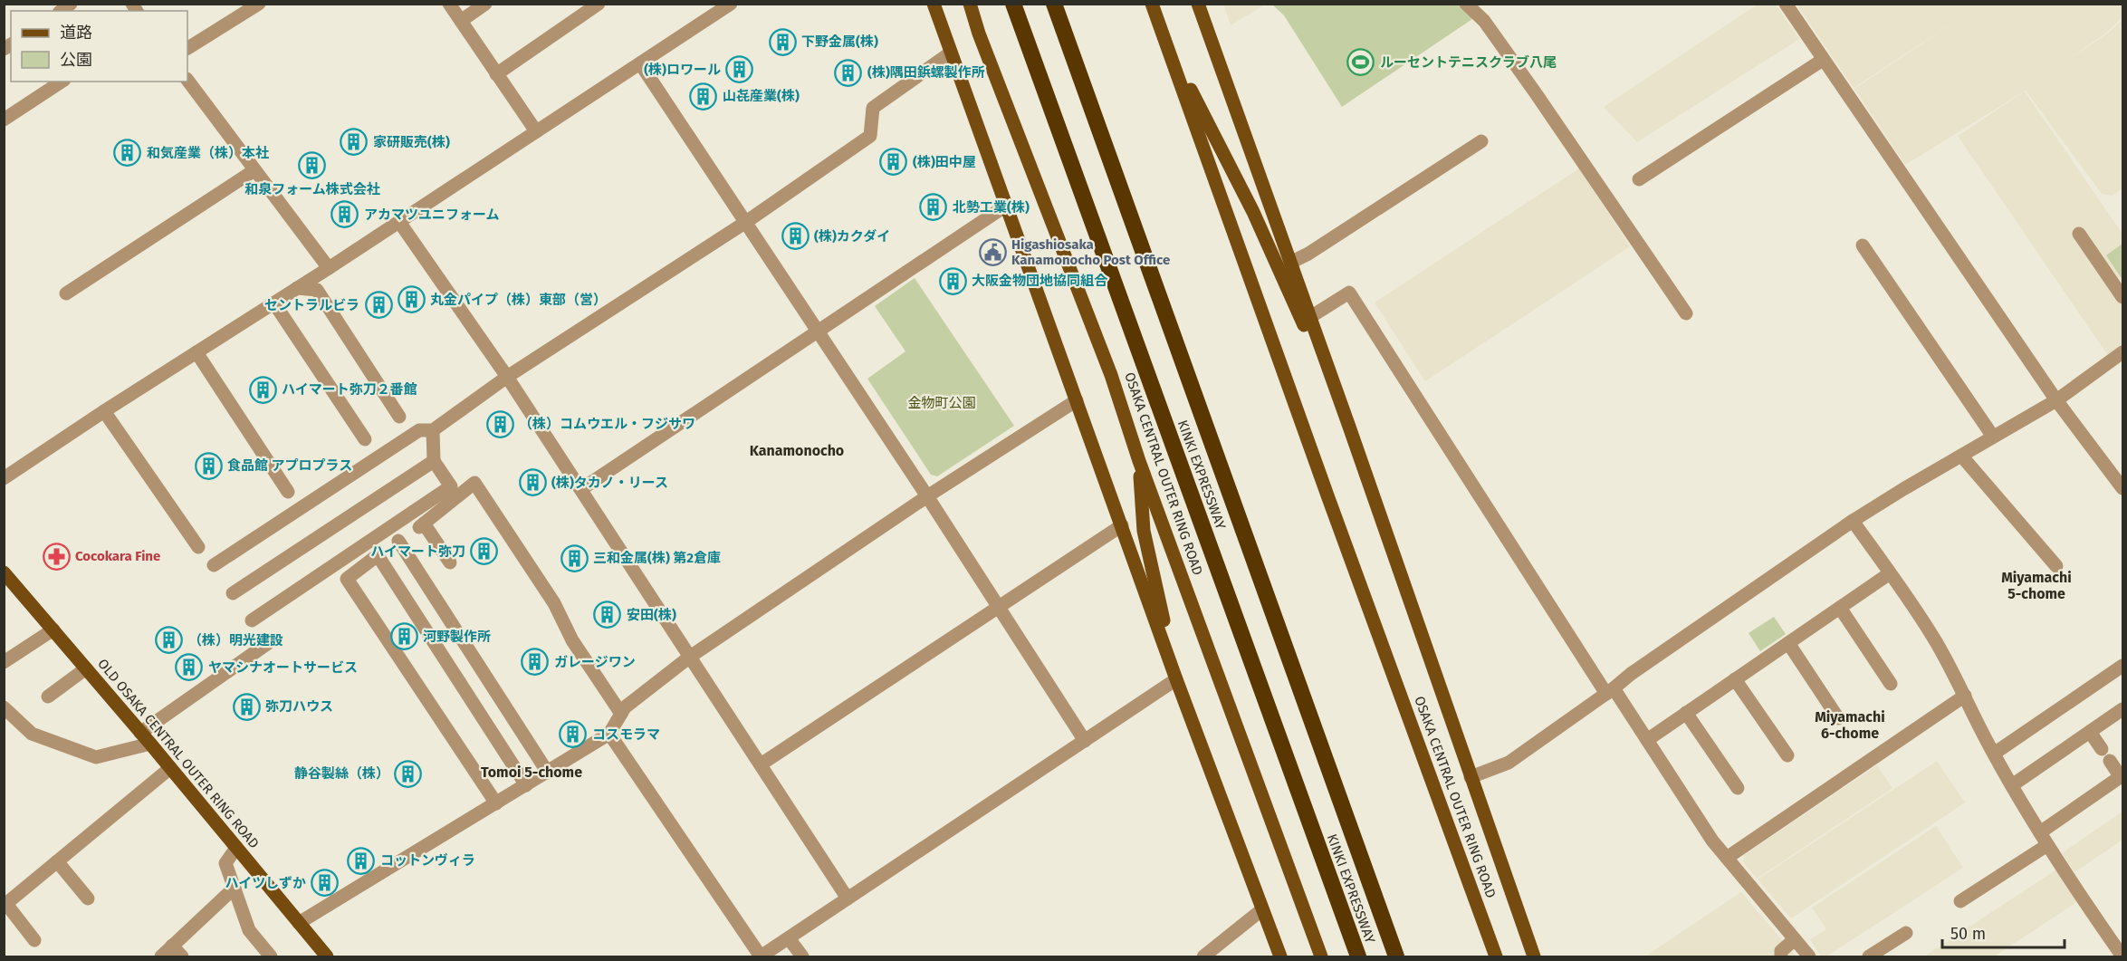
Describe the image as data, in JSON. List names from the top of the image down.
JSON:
{
  "streets": {
    "highway": ["KINKI EXPRESSWAY"],
    "main road": ["OSAKA CENTRAL OUTER RING ROAD", "OLD OSAKA CENTRAL OUTER RING ROAD"]
  },
  "districts": [
    "Kanamonocho",
    "Miyamachi 5-chome",
    "Miyamachi 6-chome",
    "Tomoi 5-chome"
  ],
  "parks": ["金物町公園"],
  "places": {
    "building": [
      "下野金属(株)",
      "(株)ロワール",
      "(株)隅田鋲螺製作所",
      "山㐂産業(株)",
      "家研販売(株)",
      "和気産業（株）本社",
      "(株)田中屋",
      "和泉フォーム株式会社",
      "北勢工業(株)",
      "アカマツユニフォーム",
      "(株)カクダイ",
      "大阪金物団地協同組合",
      "丸金パイプ（株）東部（営）",
      "セントラルビラ",
      "ハイマート弥刀２番館",
      "（株）コムウエル・フジサワ",
      "食品館 アプロプラス",
      "(株)タカノ・リース",
      "ハイマート弥刀",
      "三和金属(株) 第2倉庫",
      "安田(株)",
      "河野製作所",
      "（株）明光建設",
      "ガレージワン",
      "ヤマシナオートサービス",
      "弥刀ハウス",
      "コスモラマ",
      "静谷製絲（株）",
      "コットンヴィラ",
      "ハイツしずか"
    ],
    "sports": ["ルーセントテニスクラブ八尾"],
    "public building": ["Higashiosaka Kanamonocho Post Office"],
    "pharmacy": ["Cocokara Fine"]
  },
  "legend": ["道路", "公園"],
  "scale_bar": "50 m"
}
